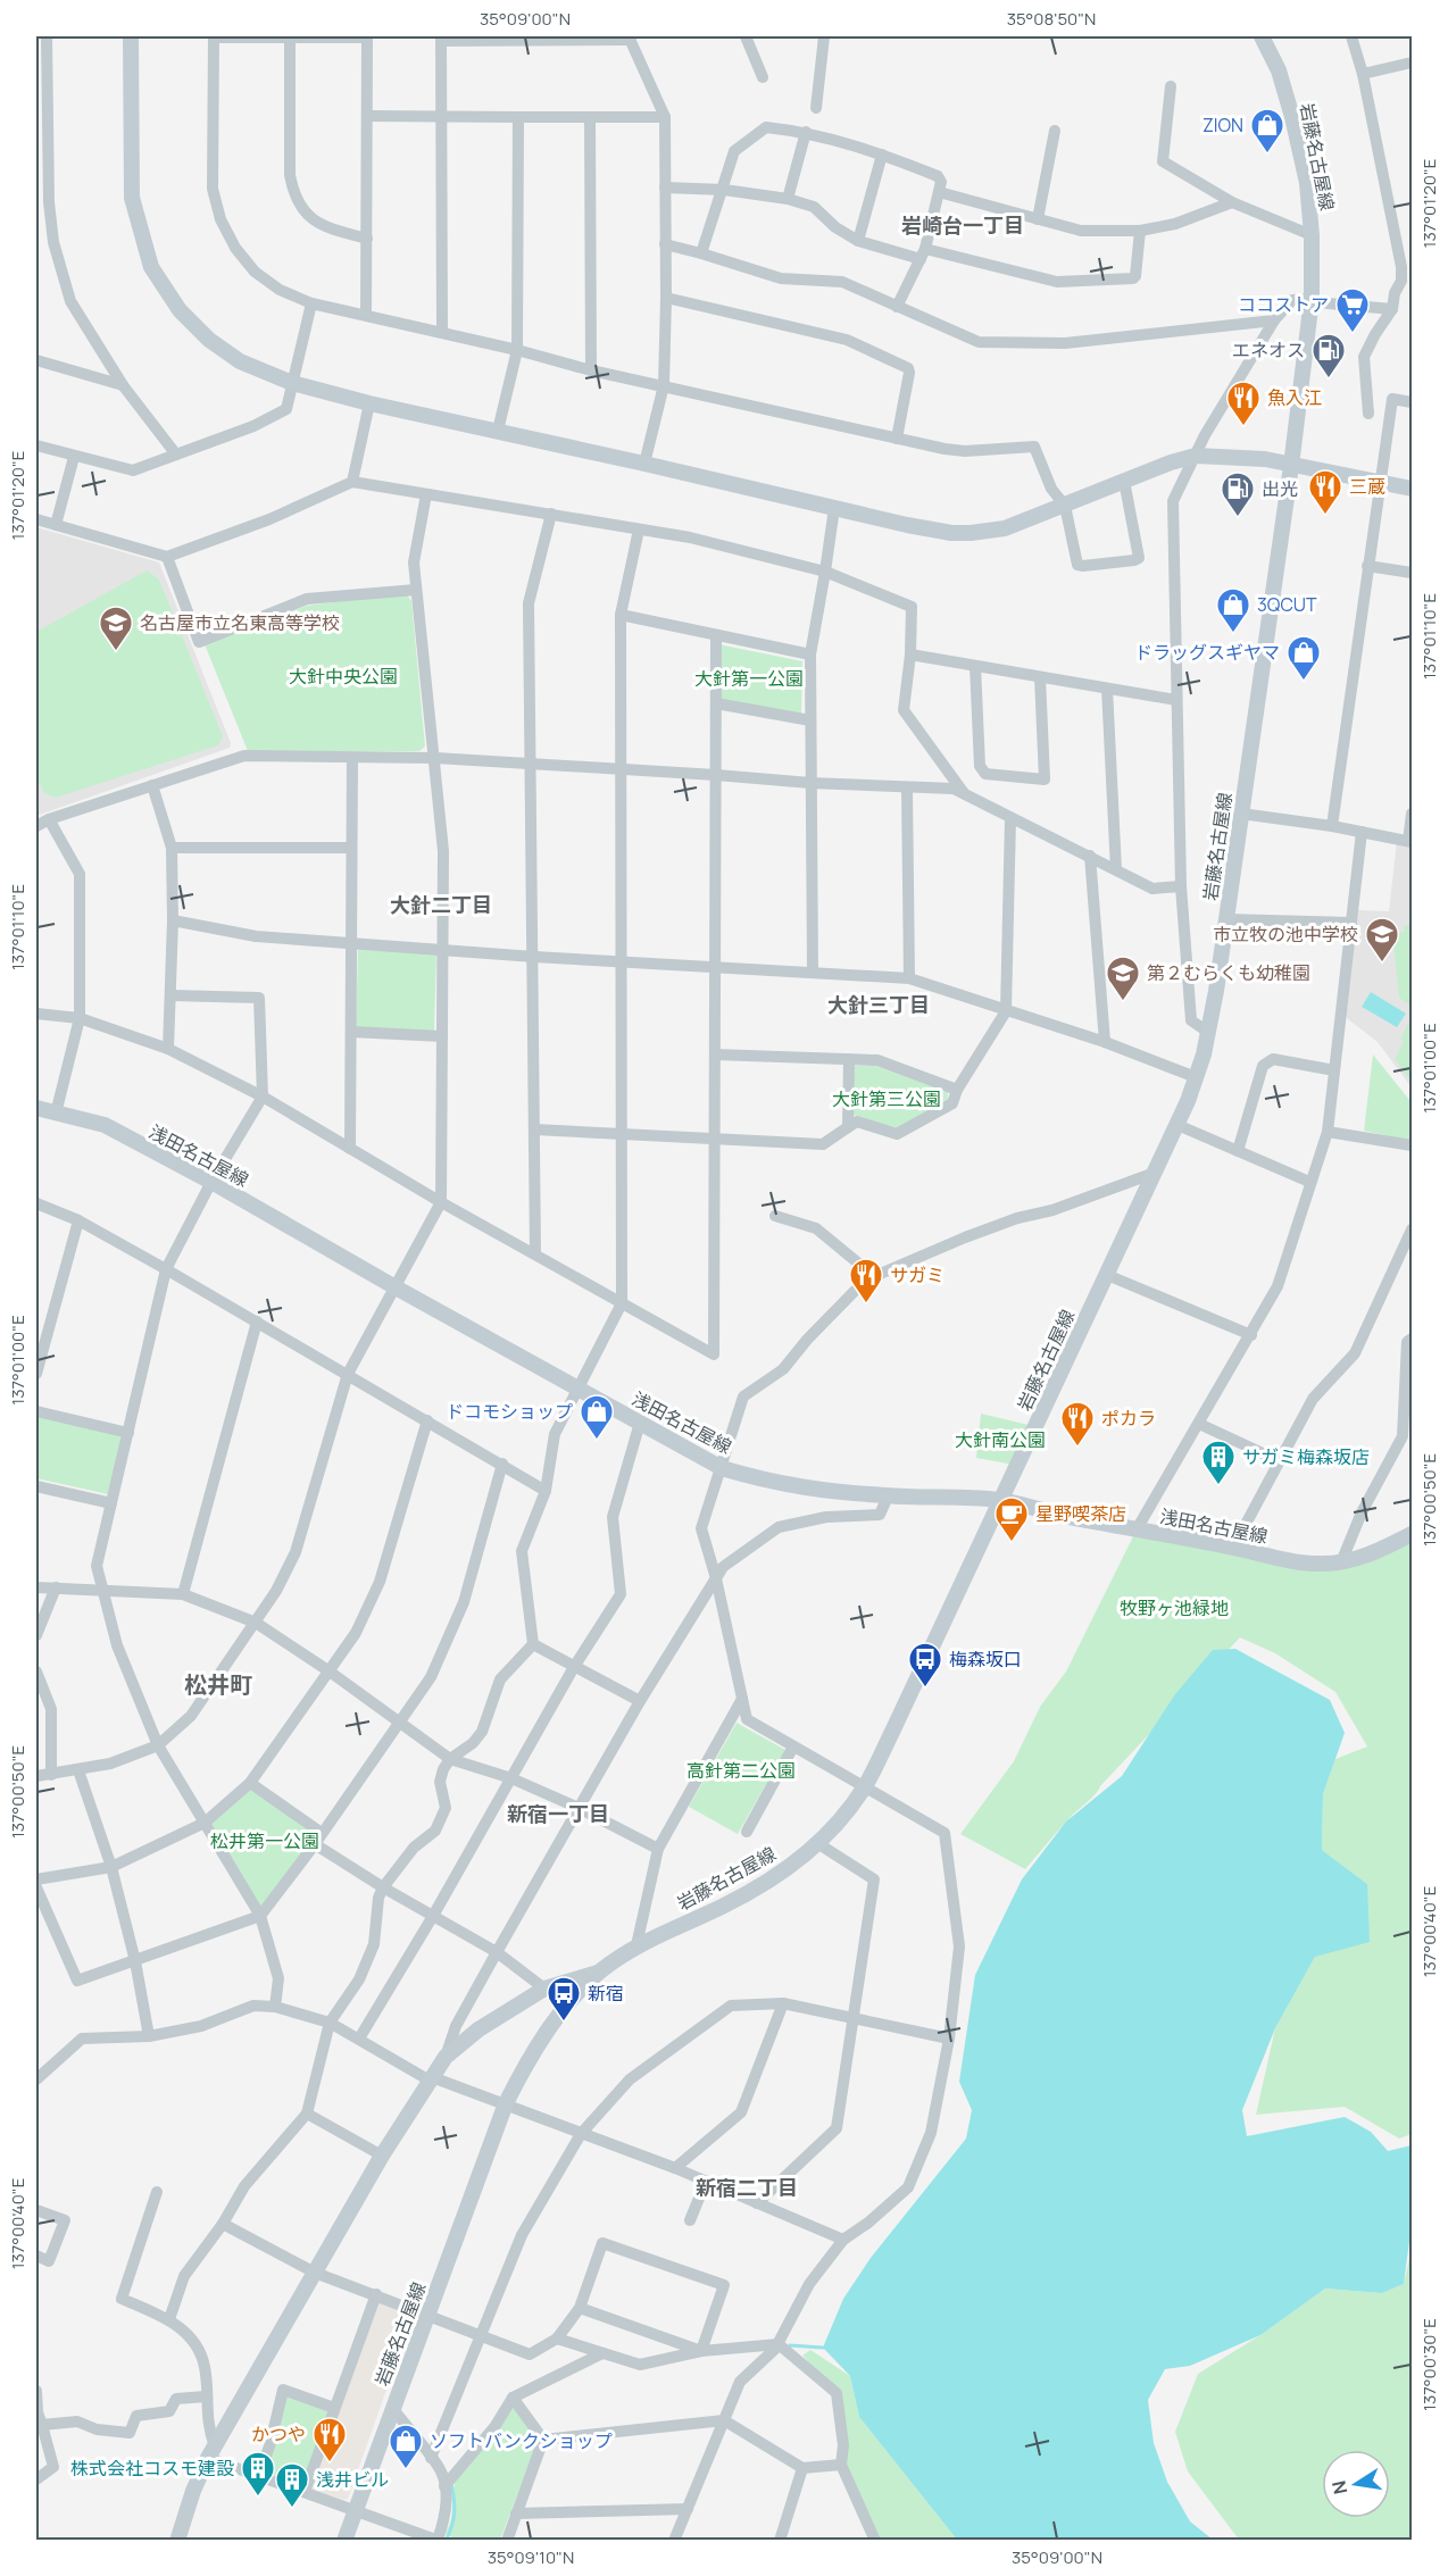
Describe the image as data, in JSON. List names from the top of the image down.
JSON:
{
  "streets": {
    "main road": ["岩藤名古屋線", "浅田名古屋線"]
  },
  "crossings": [
    ["岩藤名古屋線", "浅田名古屋線"]
  ],
  "districts": [
    "岩崎台一丁目",
    "大針二丁目",
    "大針三丁目",
    "松井町",
    "新宿一丁目",
    "新宿二丁目"
  ],
  "parks": [
    "大針中央公園",
    "大針第一公園",
    "大針第三公園",
    "大針南公園",
    "牧野ヶ池緑地",
    "高針第二公園",
    "松井第一公園"
  ],
  "places": {
    "shop": [
      "ZION",
      "3QCUT",
      "ドラッグスギヤマ",
      "ドコモショップ",
      "ソフトバンクショップ"
    ],
    "supermarket": ["ココストア"],
    "fuel station": ["エネオス", "出光"],
    "restaurant": [
      "魚入江",
      "三蔵",
      "サガミ",
      "ポカラ",
      "かつや"
    ],
    "school or university": ["名古屋市立名東高等学校", "市立牧の池中学校", "第２むらくも幼稚園"],
    "building": ["サガミ梅森坂店", "株式会社コスモ建設", "浅井ビル"],
    "cafe": ["星野喫茶店"],
    "bus stop": ["梅森坂口", "新宿"]
  },
  "north": "left",
  "coordinates": [
    "35°09'00\"N",
    "35°08'50\"N",
    "137°01'20\"E",
    "137°01'10\"E",
    "137°01'00\"E",
    "137°00'50\"E",
    "137°00'40\"E",
    "137°00'30\"E",
    "35°09'10\"N"
  ]
}
